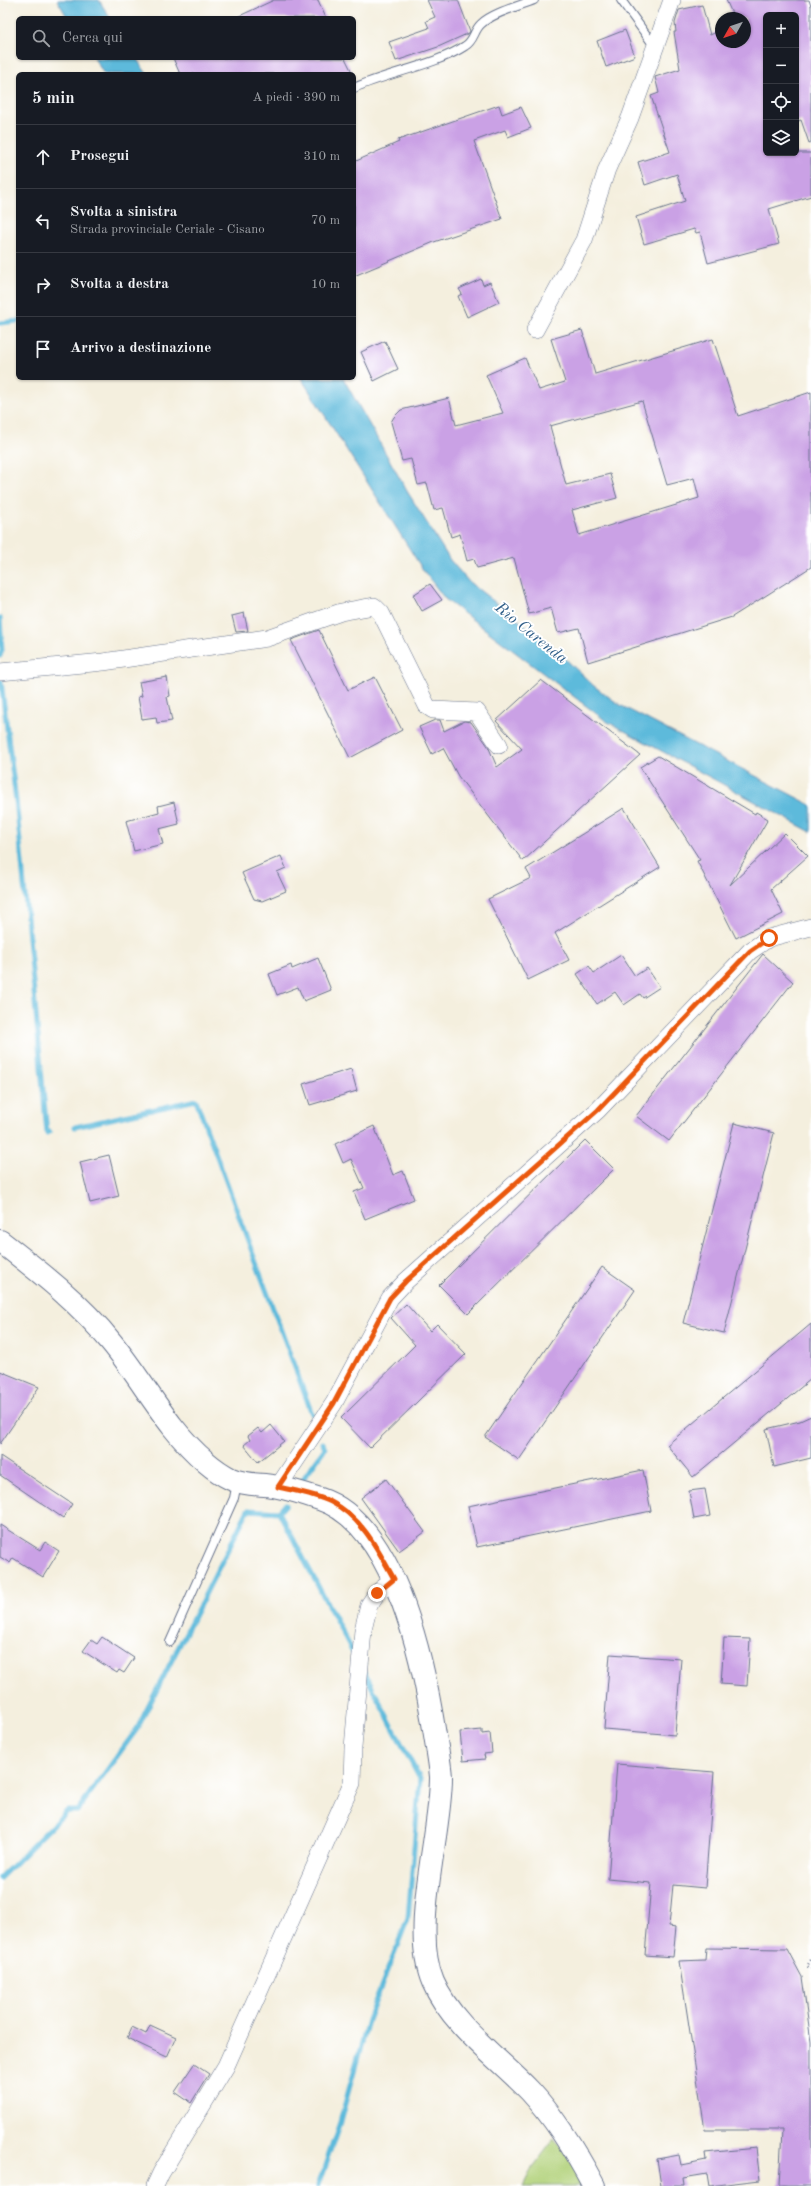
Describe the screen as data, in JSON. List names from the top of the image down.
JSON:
{
  "water": ["Rio Carenda"],
  "north": "bottom left",
  "page": {
    "map_buttons": ["+", "−"],
    "search": "Cerca qui",
    "heading": ["5 min", "A piedi · 390 m"],
    "list": [
      ["Prosegui", "310 m"],
      ["Svolta a sinistra", "Strada provinciale Ceriale - Cisano", "70 m"],
      ["Svolta a destra", "10 m"],
      "Arrivo a destinazione"
    ]
  }
}
